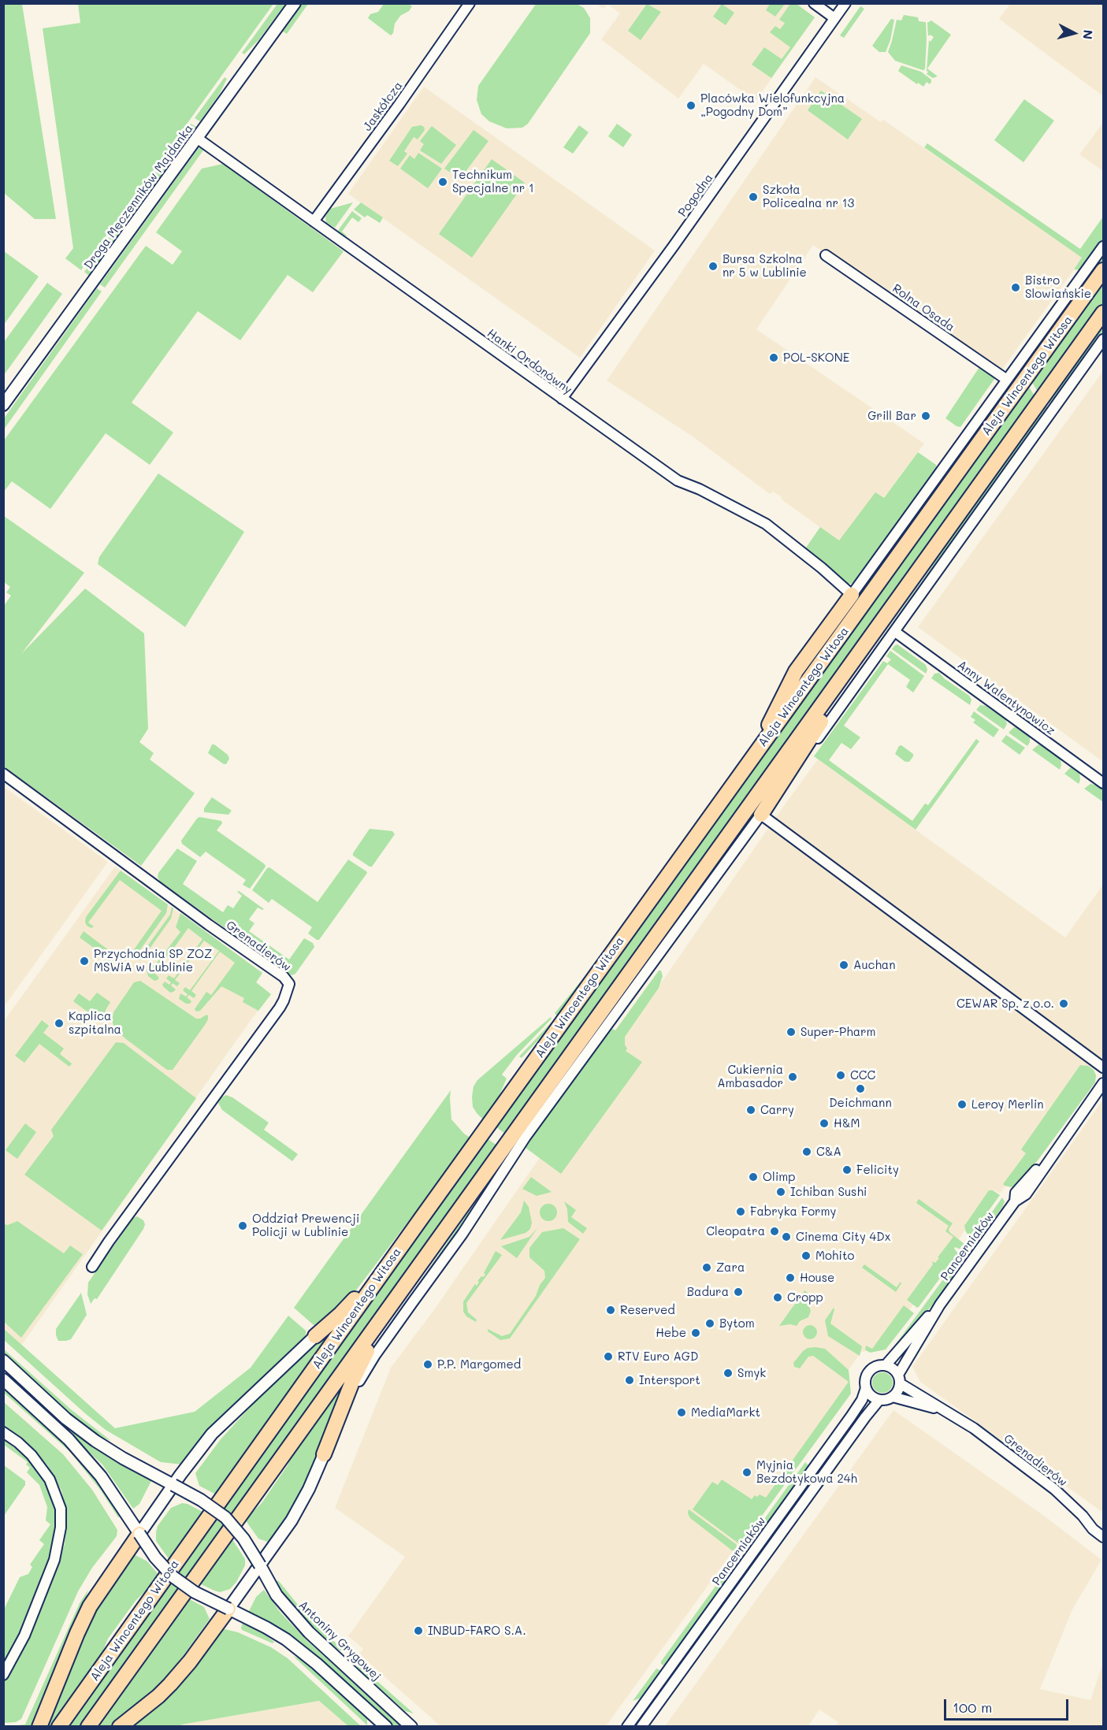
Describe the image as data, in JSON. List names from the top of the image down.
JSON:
{
  "streets": {
    "main road": ["Aleja Wincentego Witosa"],
    "street": [
      "Jaskółcza",
      "Pogodna",
      "Droga Męczenników Majdanka",
      "Rolna Osada",
      "Hanki Ordonówny",
      "Anny Walentynowicz",
      "Grenadierów",
      "Pancerniaków",
      "Antoniny Grygowej"
    ]
  },
  "crossings": [
    ["Jaskółcza", "Hanki Ordonówny"],
    ["Pogodna", "Hanki Ordonówny"],
    ["Droga Męczenników Majdanka", "Hanki Ordonówny"],
    ["Rolna Osada", "Aleja Wincentego Witosa"],
    ["Hanki Ordonówny", "Aleja Wincentego Witosa"],
    ["Aleja Wincentego Witosa", "Anny Walentynowicz"],
    ["Aleja Wincentego Witosa", "Antoniny Grygowej"],
    ["Grenadierów", "Pancerniaków"]
  ],
  "places": [
    "Placówka Wielofunkcyjna „Pogodny Dom”",
    "Technikum Specjalne nr 1",
    "Szkoła Policealna nr 13",
    "Bursa Szkolna nr 5 w Lublinie",
    "Bistro Slowiańskie",
    "POL-SKONE",
    "Grill Bar",
    "Przychodnia SP ZOZ MSWiA w Lublinie",
    "Auchan",
    "CEWAR Sp. z o.o.",
    "Kaplica szpitalna",
    "Super-Pharm",
    "CCC",
    "Cukiernia Ambasador",
    "Deichmann",
    "Leroy Merlin",
    "Carry",
    "H&M",
    "C&A",
    "Felicity",
    "Olimp",
    "Ichiban Sushi",
    "Fabryka Formy",
    "Oddział Prewencji Policji w Lublinie",
    "Cleopatra",
    "Cinema City 4Dx",
    "Mohito",
    "Zara",
    "House",
    "Badura",
    "Cropp",
    "Reserved",
    "Bytom",
    "Hebe",
    "RTV Euro AGD",
    "P.P. Margomed",
    "Smyk",
    "Intersport",
    "MediaMarkt",
    "Myjnia Bezdotykowa 24h",
    "INBUD-FARO S.A."
  ],
  "scale_bar": "100 m",
  "north": "right"
}
